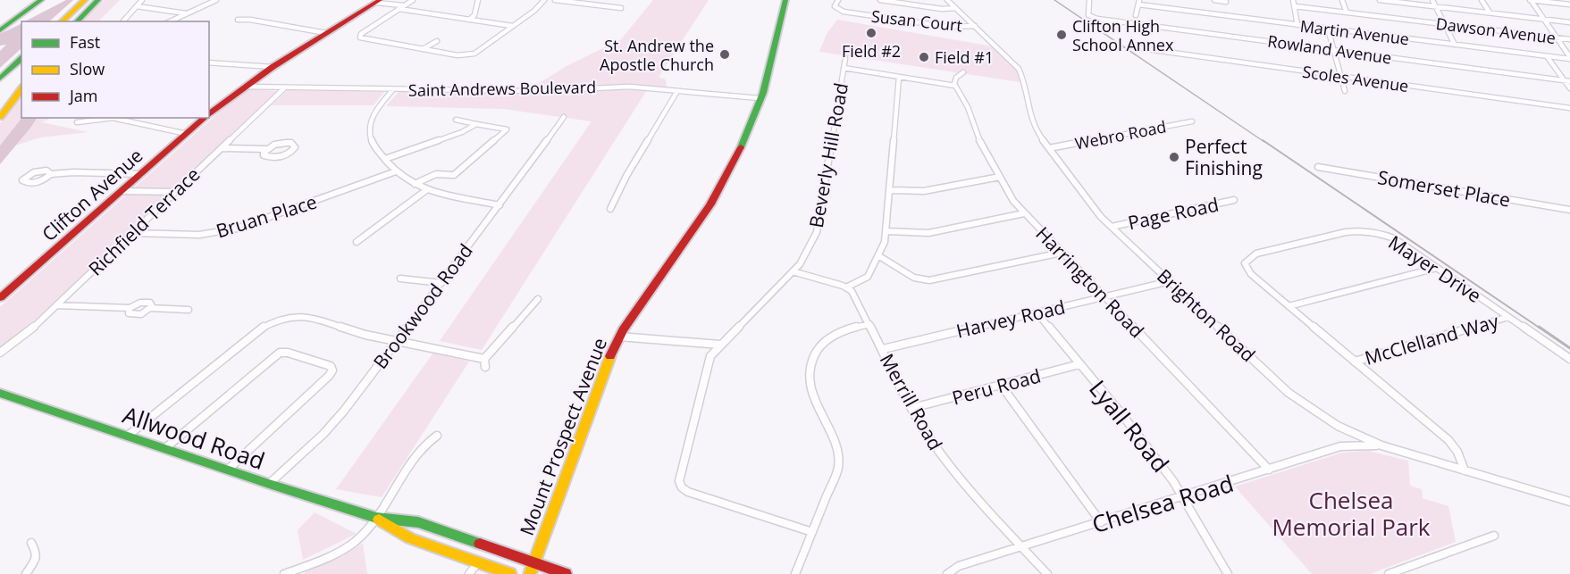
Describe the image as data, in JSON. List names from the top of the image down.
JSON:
{
  "streets": {
    "main road": ["Clifton Avenue", "Mount Prospect Avenue", "Allwood Road"],
    "street": [
      "Susan Court",
      "Dawson Avenue",
      "Martin Avenue",
      "Rowland Avenue",
      "Scoles Avenue",
      "Saint Andrews Boulevard",
      "Webro Road",
      "Beverly Hill Road",
      "Somerset Place",
      "Page Road",
      "Bruan Place",
      "Richfield Terrace",
      "Mayer Drive",
      "Harrington Road",
      "Brookwood Road",
      "Brighton Road",
      "Harvey Road",
      "McClelland Way",
      "Peru Road",
      "Merrill Road",
      "Lyall Road",
      "Chelsea Road"
    ]
  },
  "crossings": [
    ["Susan Court", "Brighton Road"],
    ["Saint Andrews Boulevard", "Clifton Avenue"],
    ["Saint Andrews Boulevard", "Richfield Terrace"],
    ["Saint Andrews Boulevard", "Mount Prospect Avenue"],
    ["Webro Road", "Brighton Road"],
    ["Page Road", "Brighton Road"],
    ["Bruan Place", "Richfield Terrace"],
    ["Mayer Drive", "Brighton Road"],
    ["Mayer Drive", "McClelland Way"],
    ["Harrington Road", "Harvey Road"],
    ["Harrington Road", "Chelsea Road"],
    ["Brookwood Road", "Allwood Road"],
    ["Brighton Road", "Harvey Road"],
    ["Brighton Road", "Chelsea Road"],
    ["Harvey Road", "Merrill Road"],
    ["Harvey Road", "Lyall Road"],
    ["Peru Road", "Merrill Road"],
    ["Peru Road", "Lyall Road"],
    ["Merrill Road", "Chelsea Road"],
    ["Lyall Road", "Chelsea Road"],
    ["Mount Prospect Avenue", "Allwood Road"]
  ],
  "parks": ["Chelsea Memorial Park"],
  "places": [
    "Field #2",
    "Clifton High School Annex",
    "St. Andrew the Apostle Church",
    "Field #1",
    "Perfect Finishing"
  ],
  "legend": ["Fast", "Slow", "Jam"]
}
